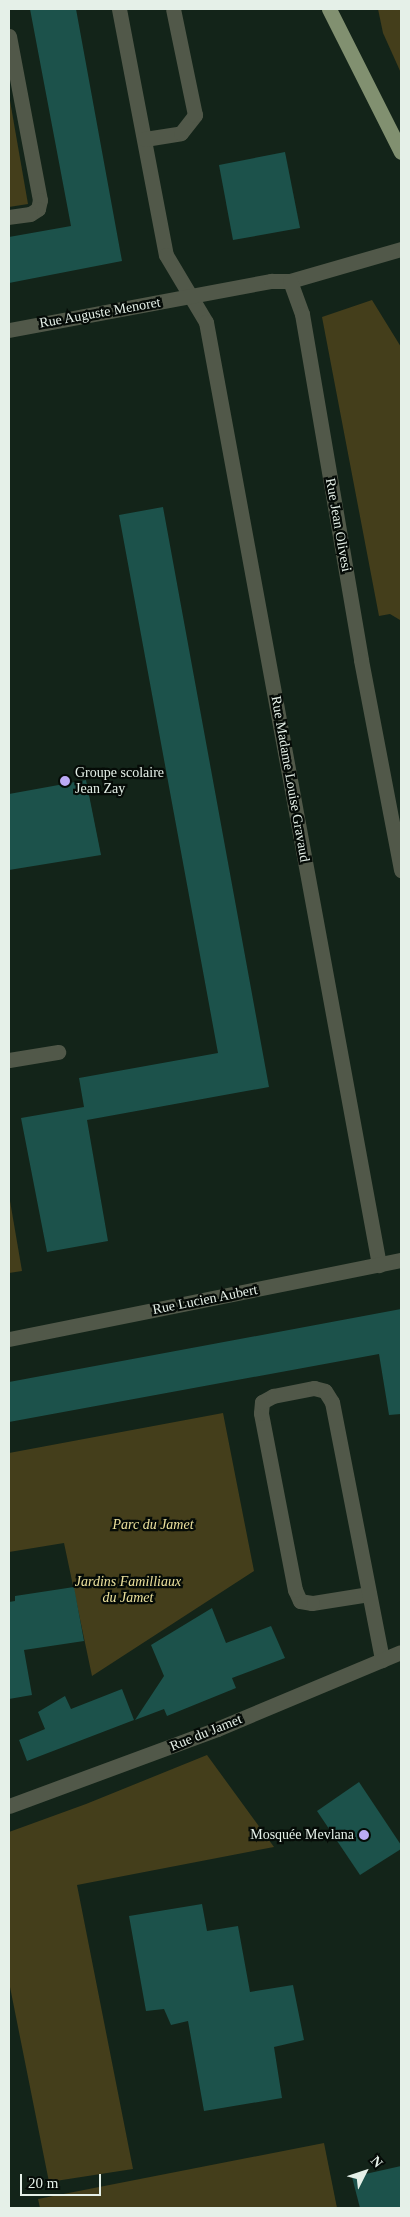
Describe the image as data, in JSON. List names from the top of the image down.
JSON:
{
  "streets": {
    "street": [
      "Rue Auguste Menoret",
      "Rue Jean Olivesi",
      "Rue Madame Louise Gravaud",
      "Rue Lucien Aubert",
      "Rue du Jamet"
    ]
  },
  "crossings": [
    ["Rue Auguste Menoret", "Rue Madame Louise Gravaud"],
    ["Rue Madame Louise Gravaud", "Rue Lucien Aubert"]
  ],
  "parks": ["Parc du Jamet", "Jardins Familliaux du Jamet"],
  "places": ["Groupe scolaire Jean Zay", "Mosquée Mevlana"],
  "scale_bar": "20 m",
  "north": "top right"
}
